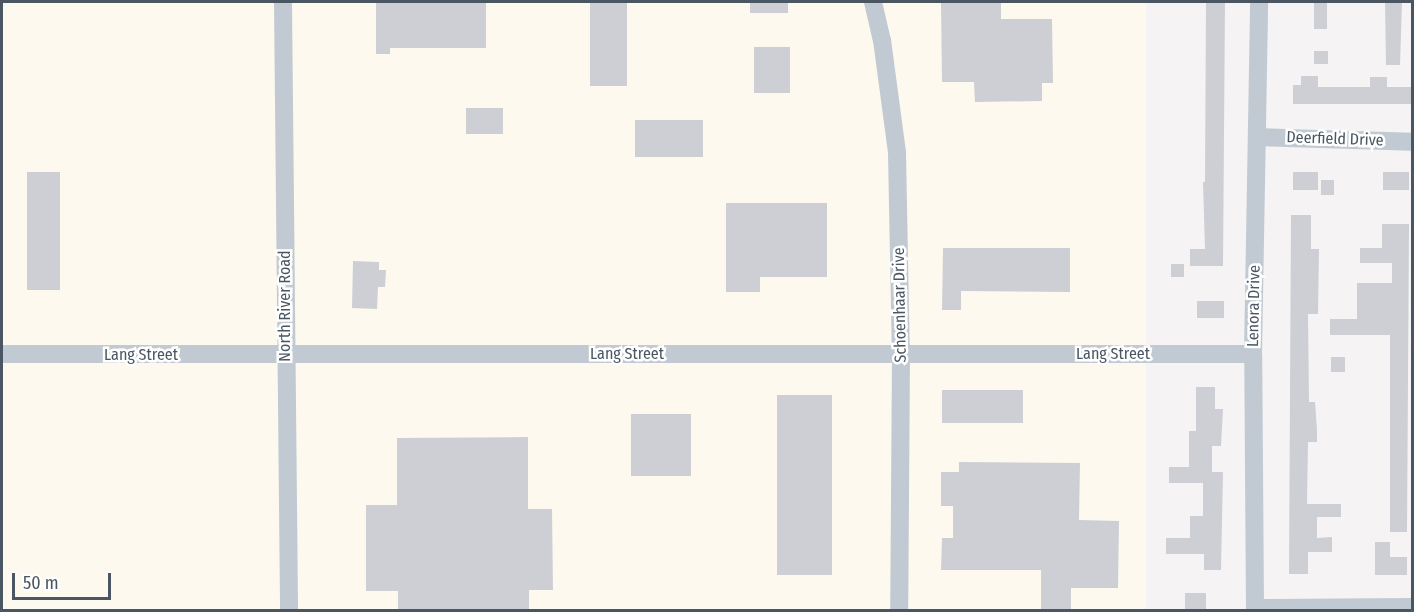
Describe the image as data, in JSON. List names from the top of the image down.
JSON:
{
  "streets": {
    "street": [
      "Deerfield Drive",
      "Schoenhaar Drive",
      "North River Road",
      "Lenora Drive",
      "Lang Street"
    ]
  },
  "crossings": [
    ["Deerfield Drive", "Lenora Drive"],
    ["Schoenhaar Drive", "Lang Street"],
    ["North River Road", "Lang Street"],
    ["Lenora Drive", "Lang Street"]
  ],
  "scale_bar": "50 m"
}
